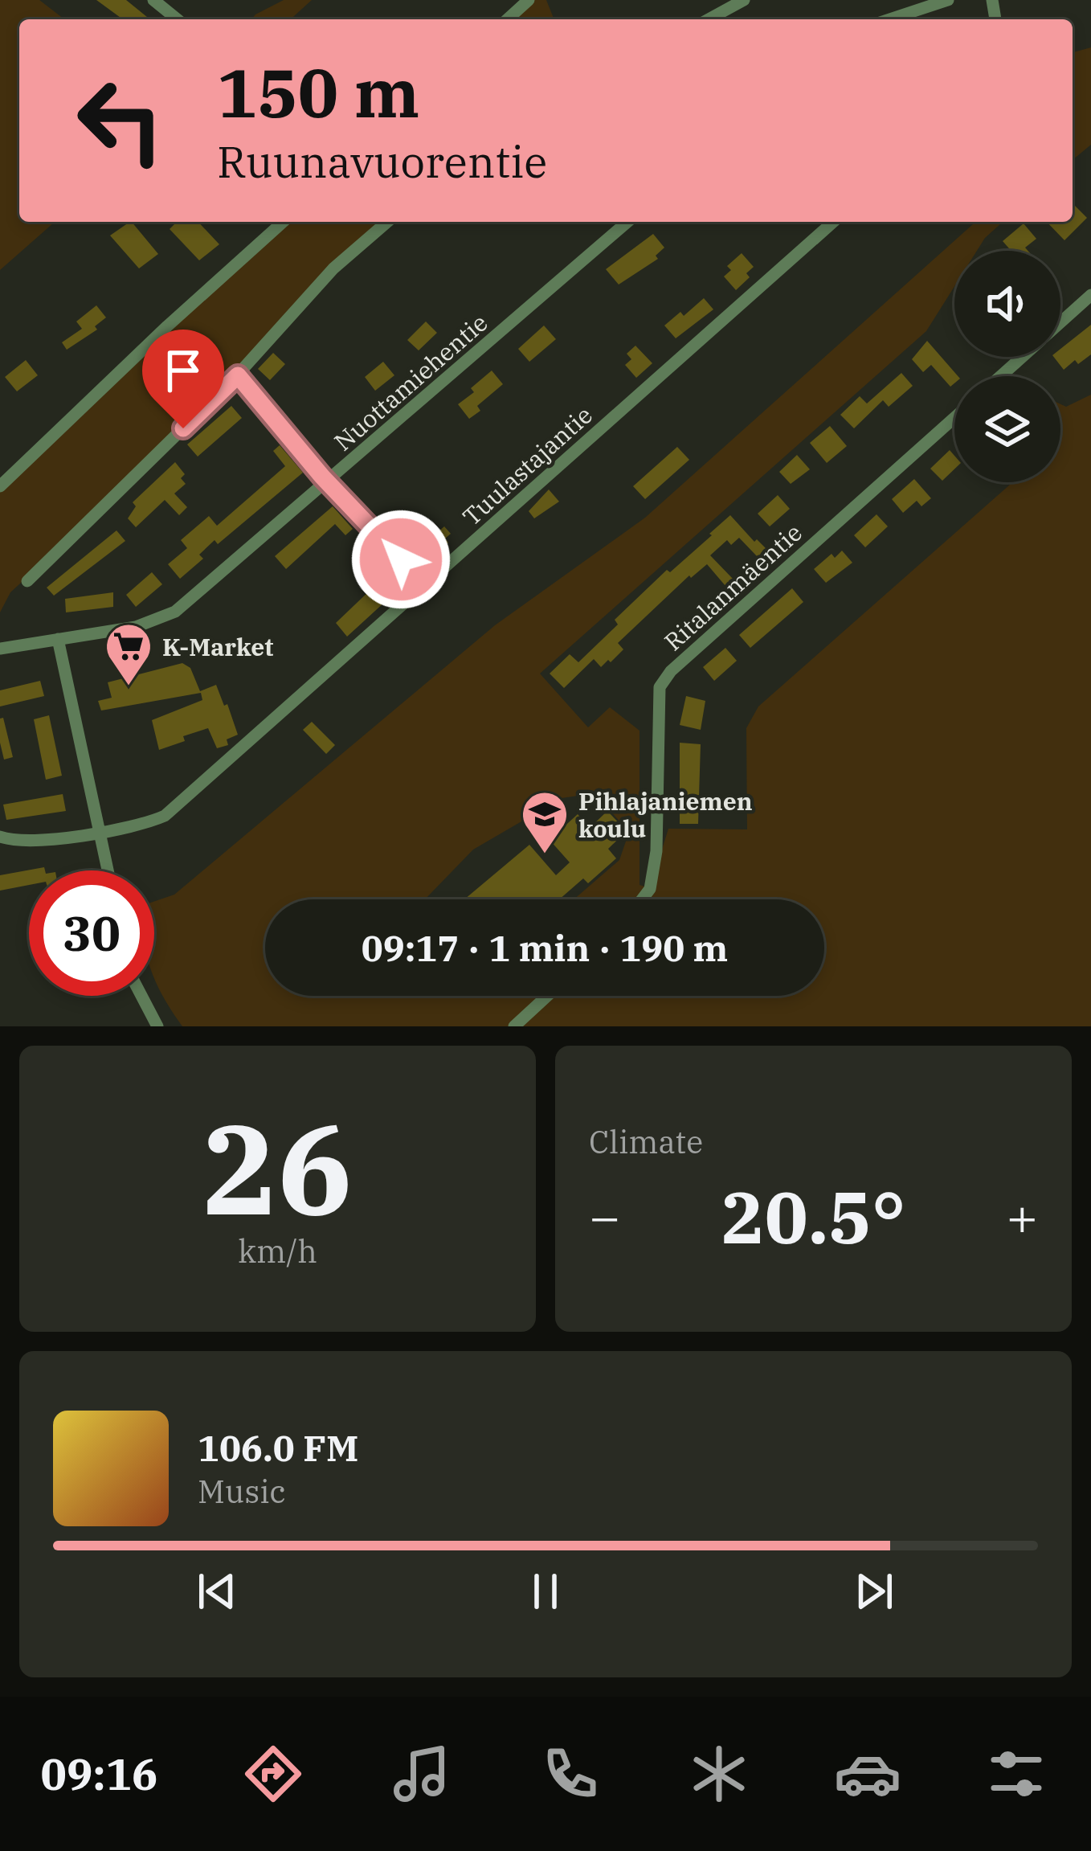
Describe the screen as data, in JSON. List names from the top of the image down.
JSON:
{
  "streets": {
    "street": ["Nuottamiehentie", "Tuulastajantie", "Ritalanmäentie"]
  },
  "places": {
    "supermarket": ["K-Market"],
    "school or university": ["Pihlajaniemen koulu"]
  },
  "page": {
    "turn": ["150 m", "Ruunavuorentie"],
    "limit": "30",
    "trip": "09:17 · 1 min · 190 m",
    "tile": [
      ["26", "km/h"],
      "Climate"
    ],
    "heat": ["−", "20.5°", "+"],
    "song": ["106.0 FM", "Music"],
    "tabs": "09:16"
  }
}
